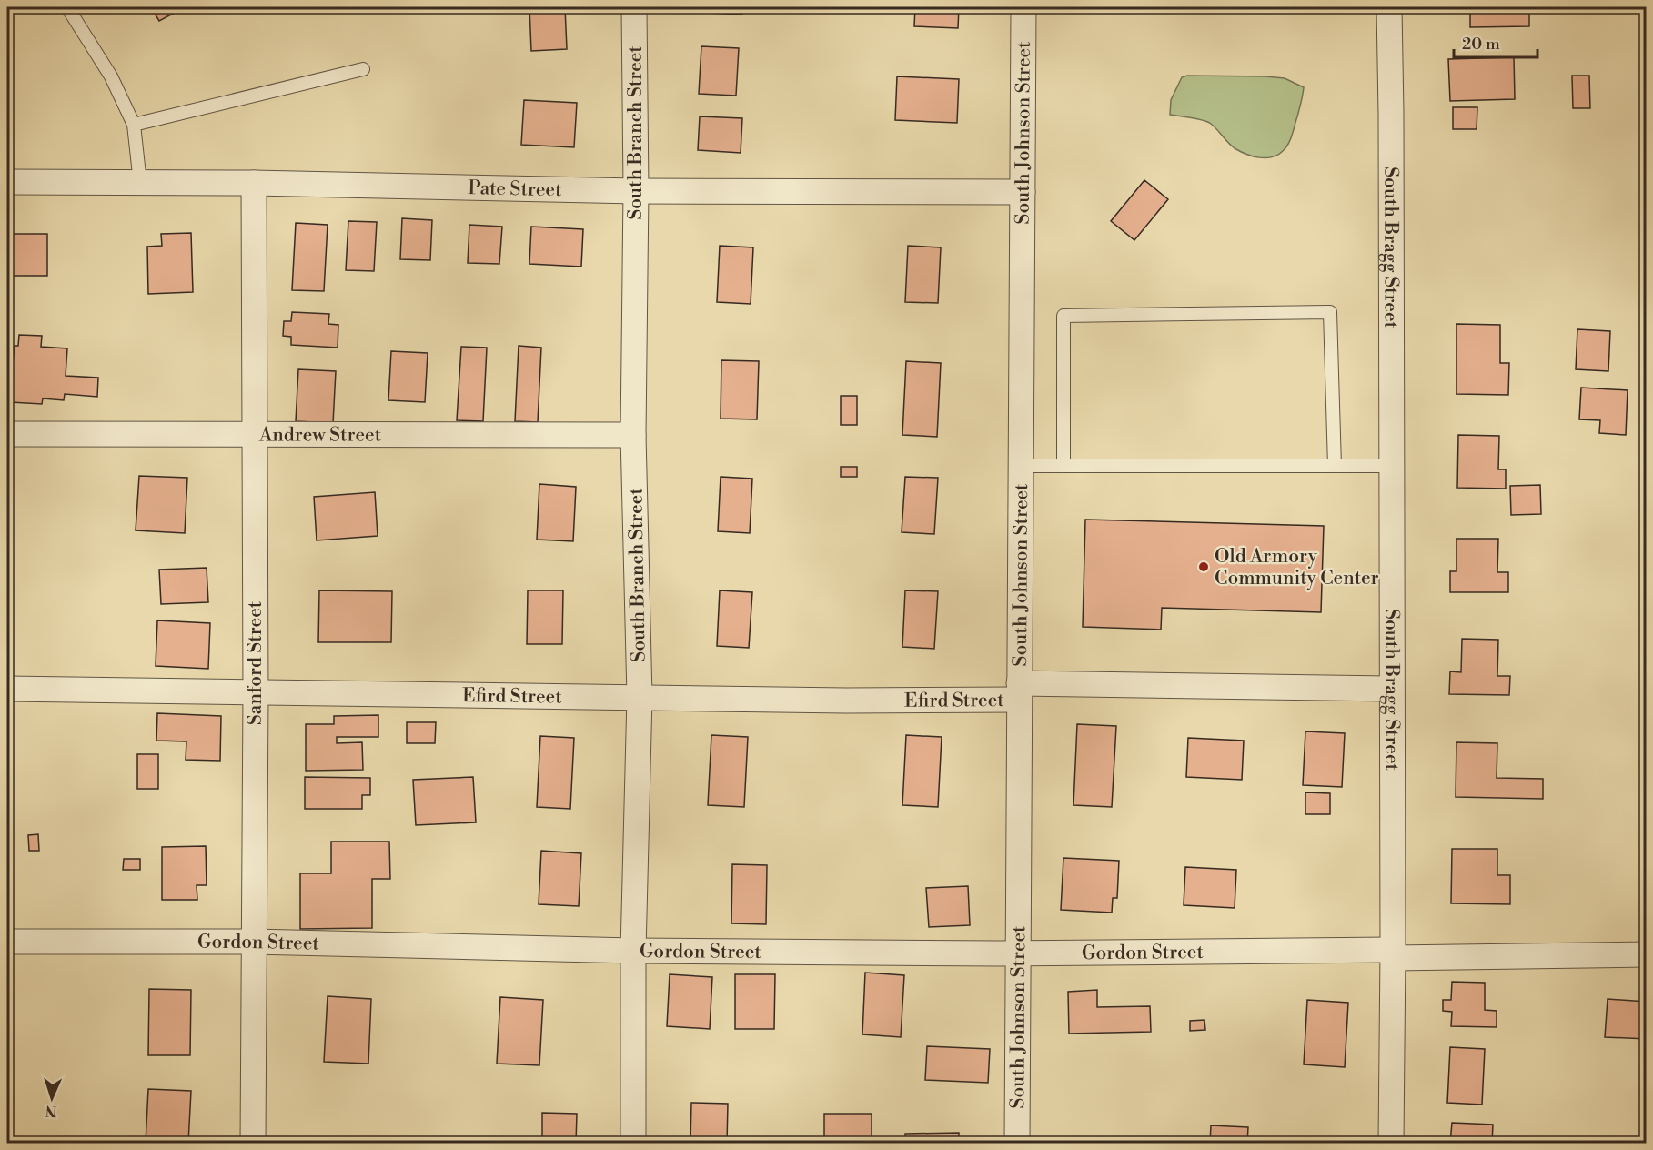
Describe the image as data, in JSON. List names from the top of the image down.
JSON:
{
  "streets": {
    "street": [
      "South Branch Street",
      "South Johnson Street",
      "Pate Street",
      "South Bragg Street",
      "Andrew Street",
      "Sanford Street",
      "Efird Street",
      "Gordon Street"
    ]
  },
  "crossings": [
    ["South Branch Street", "Pate Street"],
    ["South Branch Street", "Andrew Street"],
    ["South Branch Street", "Efird Street"],
    ["South Branch Street", "Gordon Street"],
    ["South Johnson Street", "Pate Street"],
    ["South Johnson Street", "Efird Street"],
    ["South Johnson Street", "Gordon Street"],
    ["Pate Street", "Sanford Street"],
    ["South Bragg Street", "Efird Street"],
    ["South Bragg Street", "Gordon Street"],
    ["Andrew Street", "Sanford Street"],
    ["Sanford Street", "Efird Street"],
    ["Sanford Street", "Gordon Street"]
  ],
  "places": ["Old Armory Community Center"],
  "scale_bar": "20 m",
  "north": "bottom"
}
